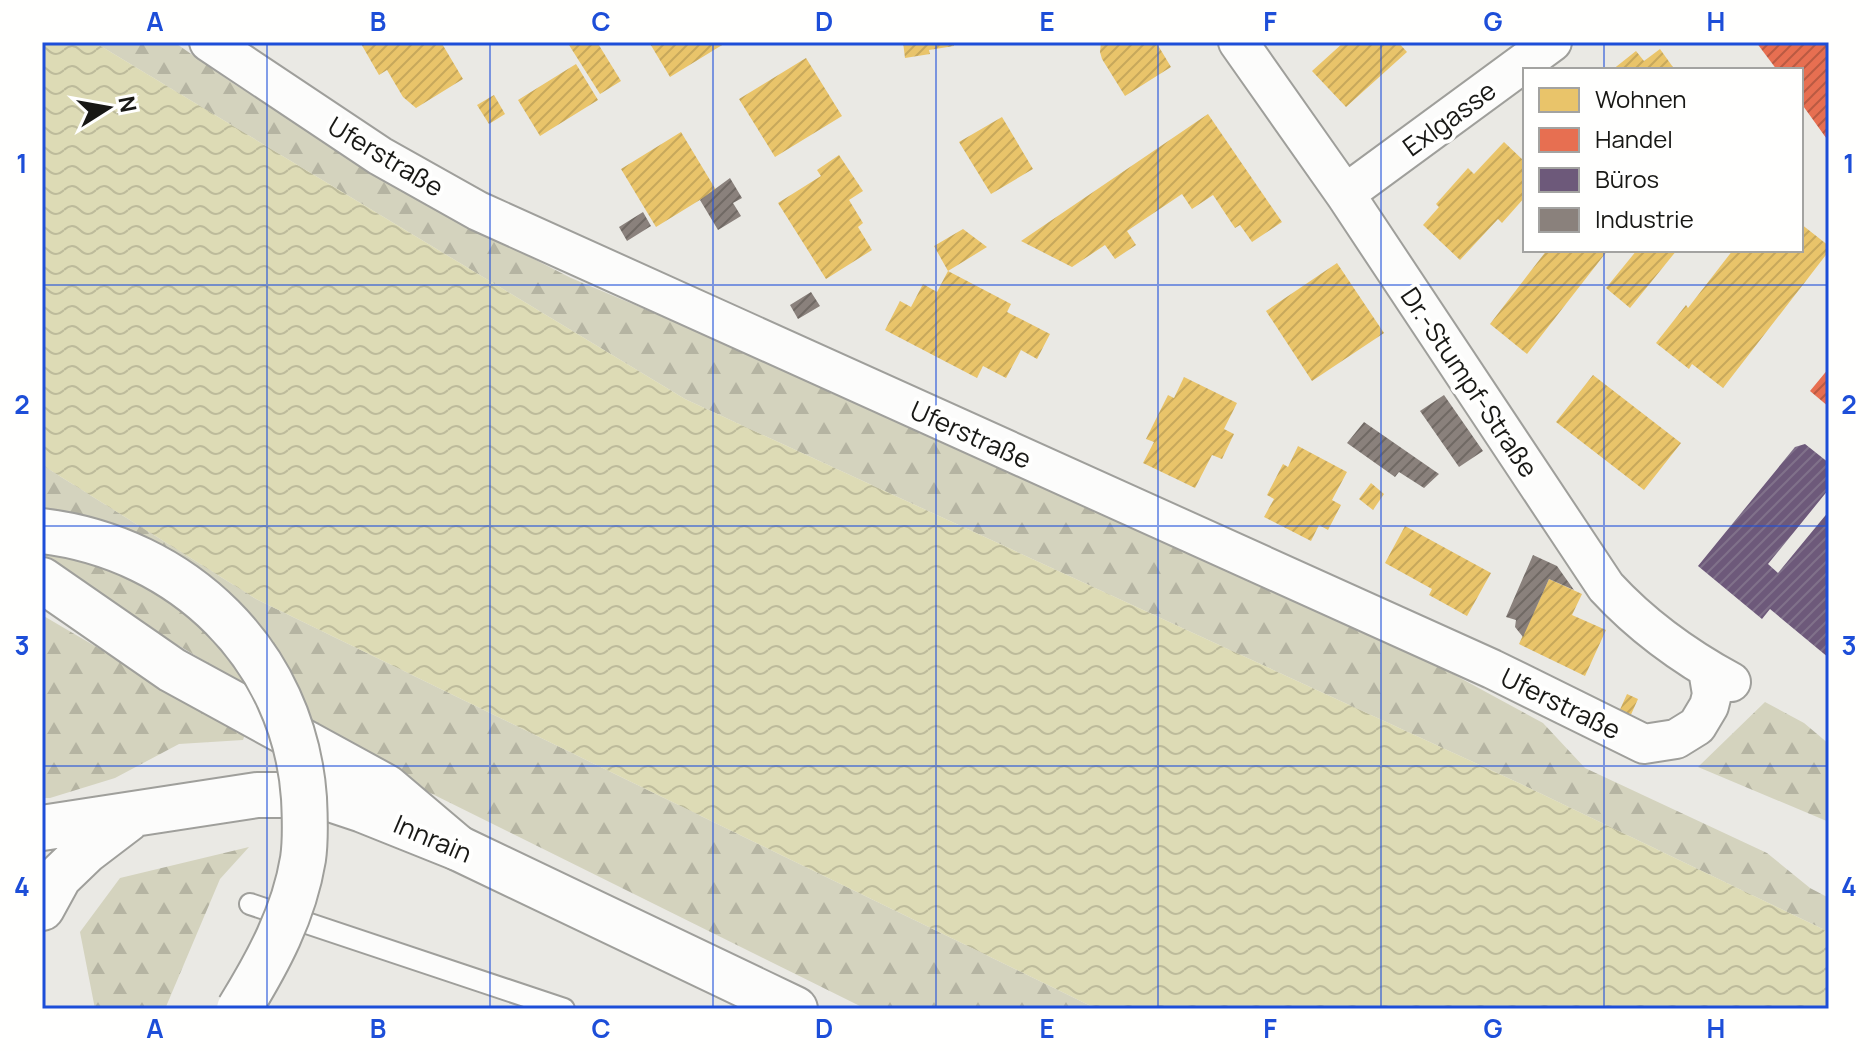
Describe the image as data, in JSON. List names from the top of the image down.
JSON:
{
  "streets": {
    "main road": ["Innrain"],
    "street": ["Exlgasse", "Uferstraße", "Dr.-Stumpf-Straße"]
  },
  "crossings": [
    ["Exlgasse", "Dr.-Stumpf-Straße"],
    ["Uferstraße", "Dr.-Stumpf-Straße"]
  ],
  "legend": [
    "Wohnen",
    "Handel",
    "Büros",
    "Industrie"
  ],
  "north": "right",
  "grid": {
    "columns": [
      "A",
      "B",
      "C",
      "D",
      "E",
      "F",
      "G",
      "H"
    ],
    "rows": [
      "1",
      "2",
      "3",
      "4"
    ]
  }
}
